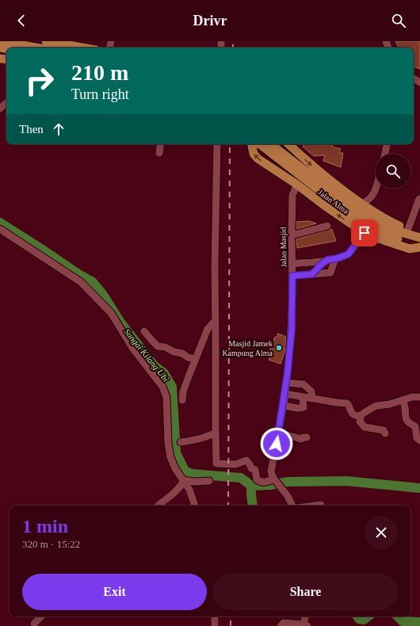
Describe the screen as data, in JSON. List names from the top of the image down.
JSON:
{
  "streets": {
    "main road": ["Jalan Alma"],
    "street": ["Jalan Masjid"]
  },
  "water": ["Sungai Kilang Ubi"],
  "places": ["Masjid Jamek Kampung Alma"],
  "page": {
    "header": "Drivr",
    "turn": ["210 m", "Turn right"],
    "then": "Then",
    "heading": ["1 min", "320 m · 15:22"],
    "buttons": ["Exit", "Share"]
  }
}
